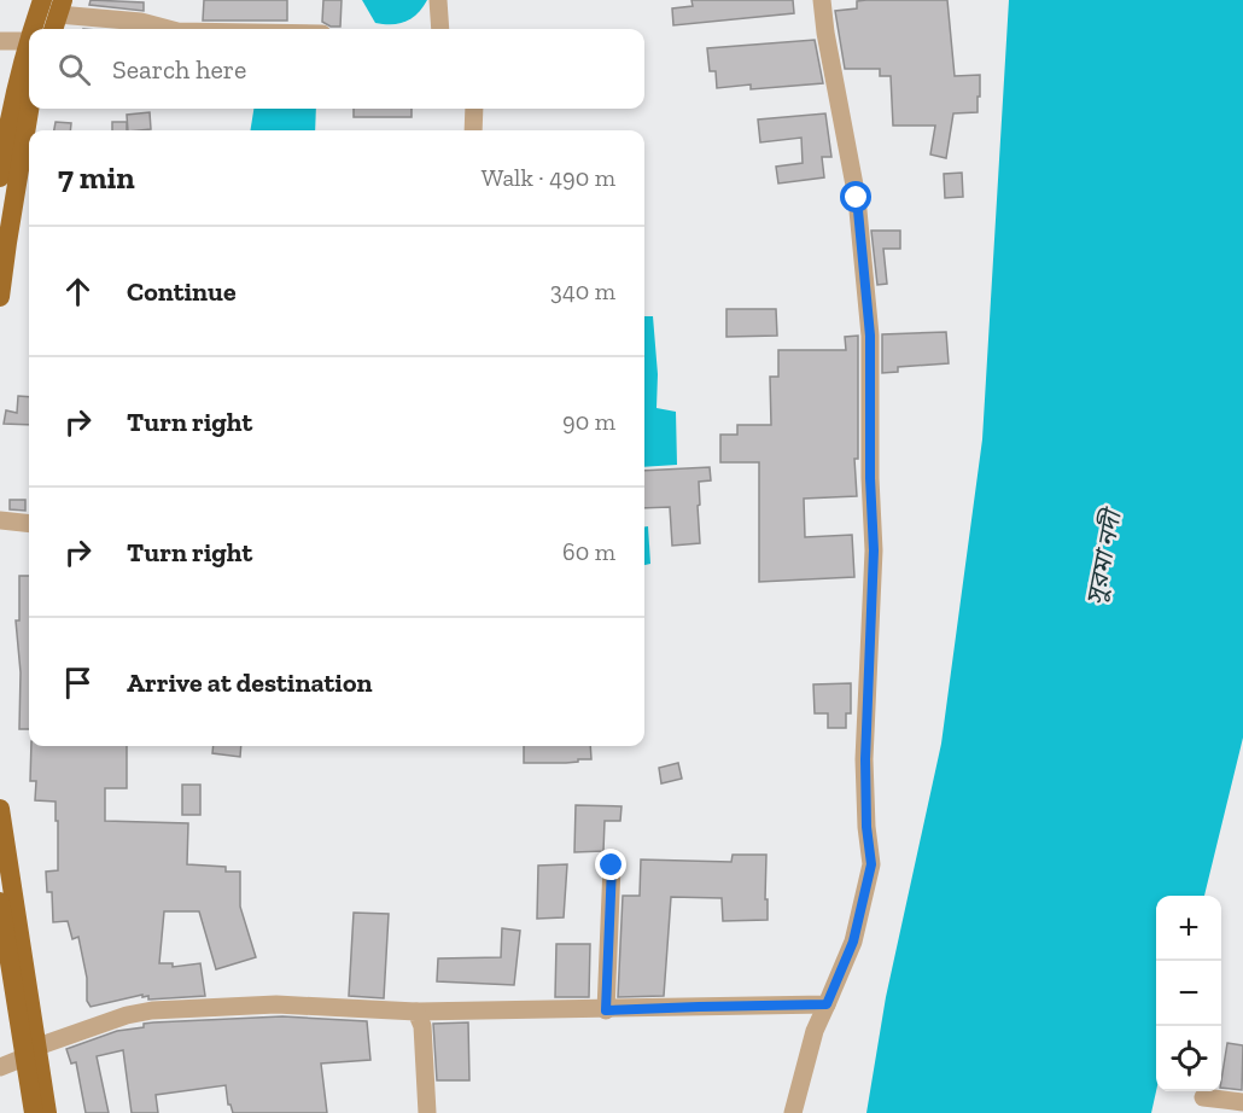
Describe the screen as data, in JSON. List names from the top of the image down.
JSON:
{
  "water": ["সুরমা নদী"],
  "page": {
    "search": "Search here",
    "heading": ["7 min", "Walk · 490 m"],
    "list": [
      ["Continue", "340 m"],
      ["Turn right", "90 m"],
      ["Turn right", "60 m"],
      "Arrive at destination"
    ],
    "map_buttons": ["+", "−"]
  }
}
